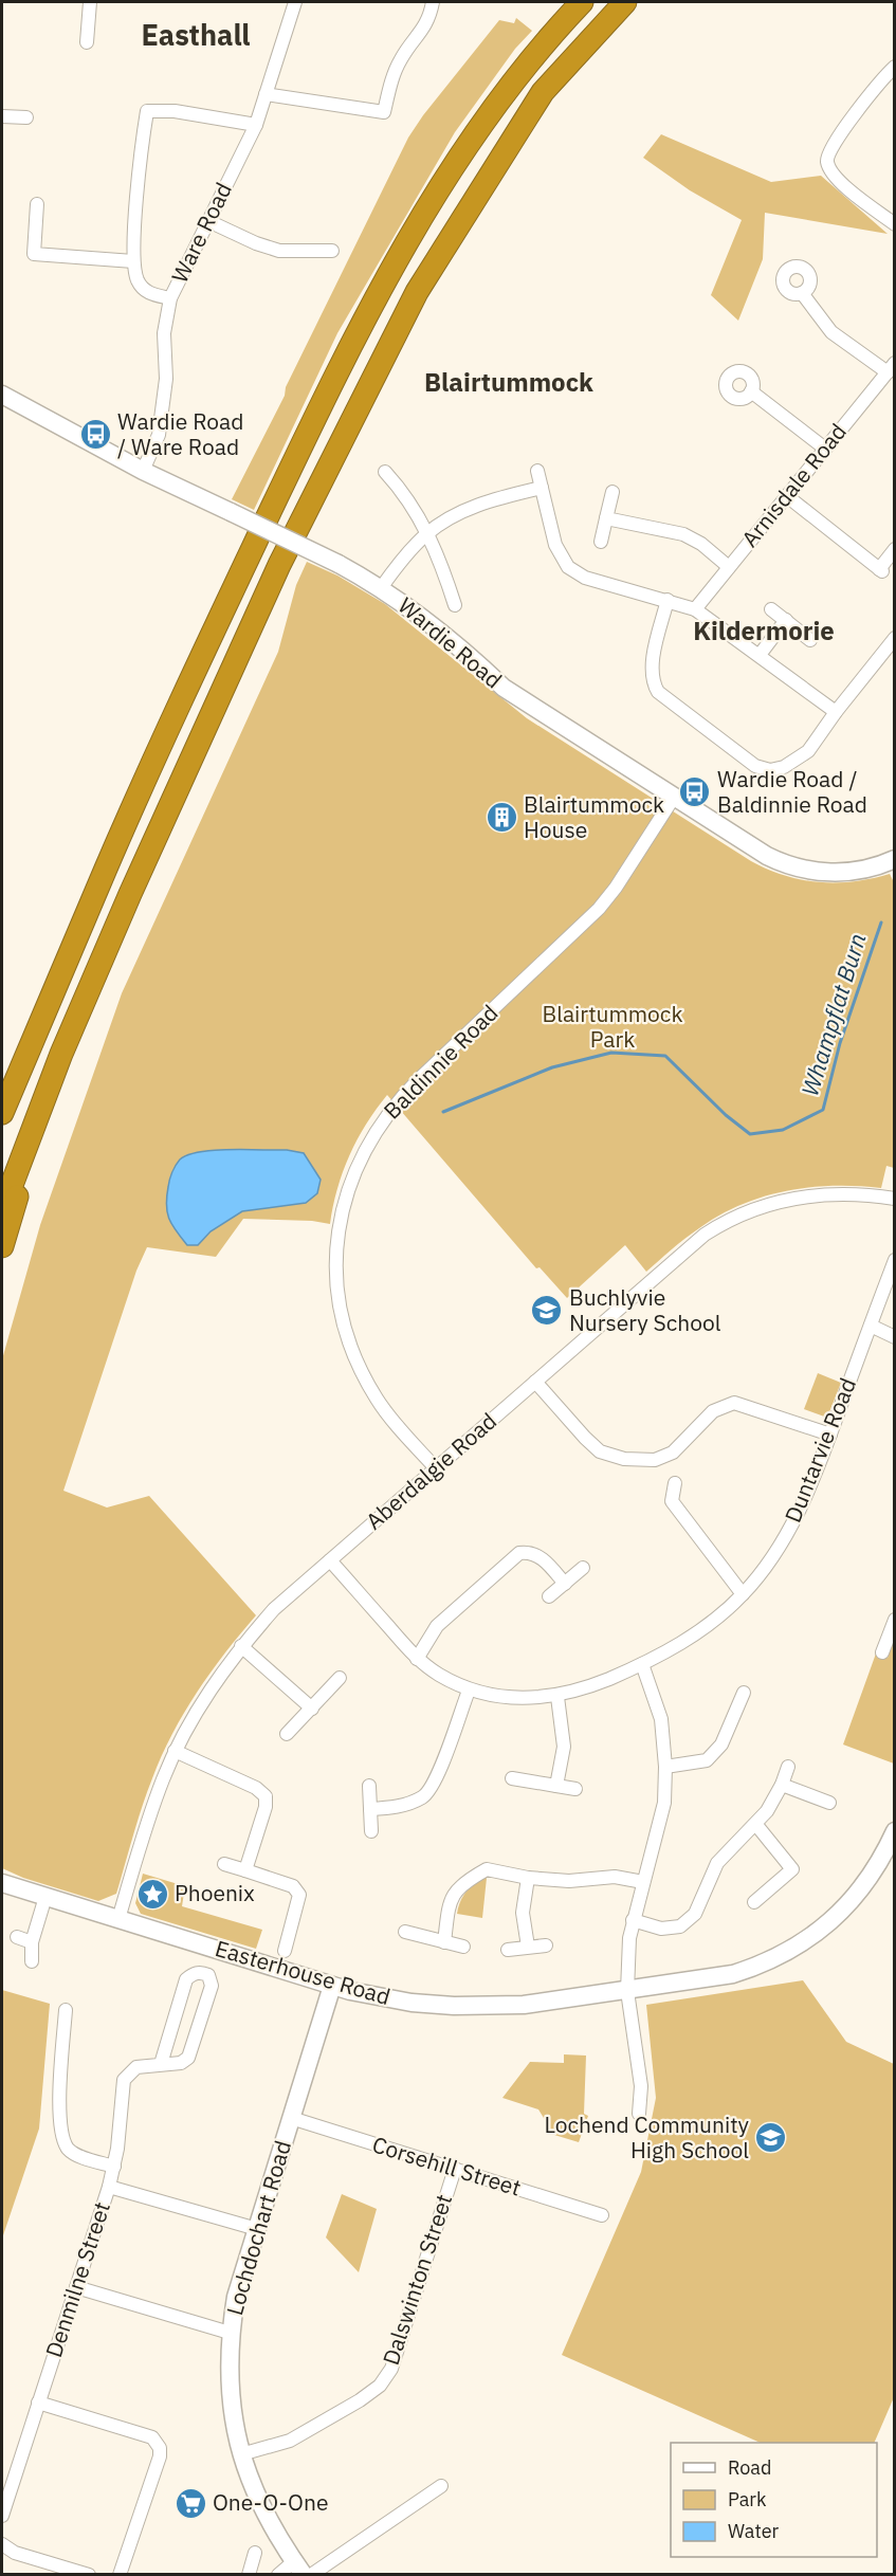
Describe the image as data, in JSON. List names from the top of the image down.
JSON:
{
  "streets": {
    "street": [
      "Ware Road",
      "Arnisdale Road",
      "Wardie Road",
      "Baldinnie Road",
      "Duntarvie Road",
      "Aberdalgie Road",
      "Easterhouse Road",
      "Corsehill Street",
      "Lochdochart Road",
      "Denmilne Street",
      "Dalswinton Street"
    ]
  },
  "crossings": [
    ["Ware Road", "Wardie Road"],
    ["Wardie Road", "Baldinnie Road"],
    ["Baldinnie Road", "Aberdalgie Road"],
    ["Duntarvie Road", "Aberdalgie Road"],
    ["Aberdalgie Road", "Easterhouse Road"],
    ["Easterhouse Road", "Lochdochart Road"],
    ["Corsehill Street", "Lochdochart Road"],
    ["Corsehill Street", "Dalswinton Street"],
    ["Lochdochart Road", "Dalswinton Street"]
  ],
  "districts": ["Easthall", "Blairtummock", "Kildermorie"],
  "water": ["Whampflat Burn"],
  "parks": ["Blairtummock Park"],
  "places": {
    "bus stop": ["Wardie Road / Ware Road", "Wardie Road / Baldinnie Road"],
    "building": ["Blairtummock House"],
    "school or university": ["Buchlyvie Nursery School", "Lochend Community High School"],
    "place": ["Phoenix"],
    "supermarket": ["One-O-One"]
  },
  "legend": ["Road", "Park", "Water"]
}
